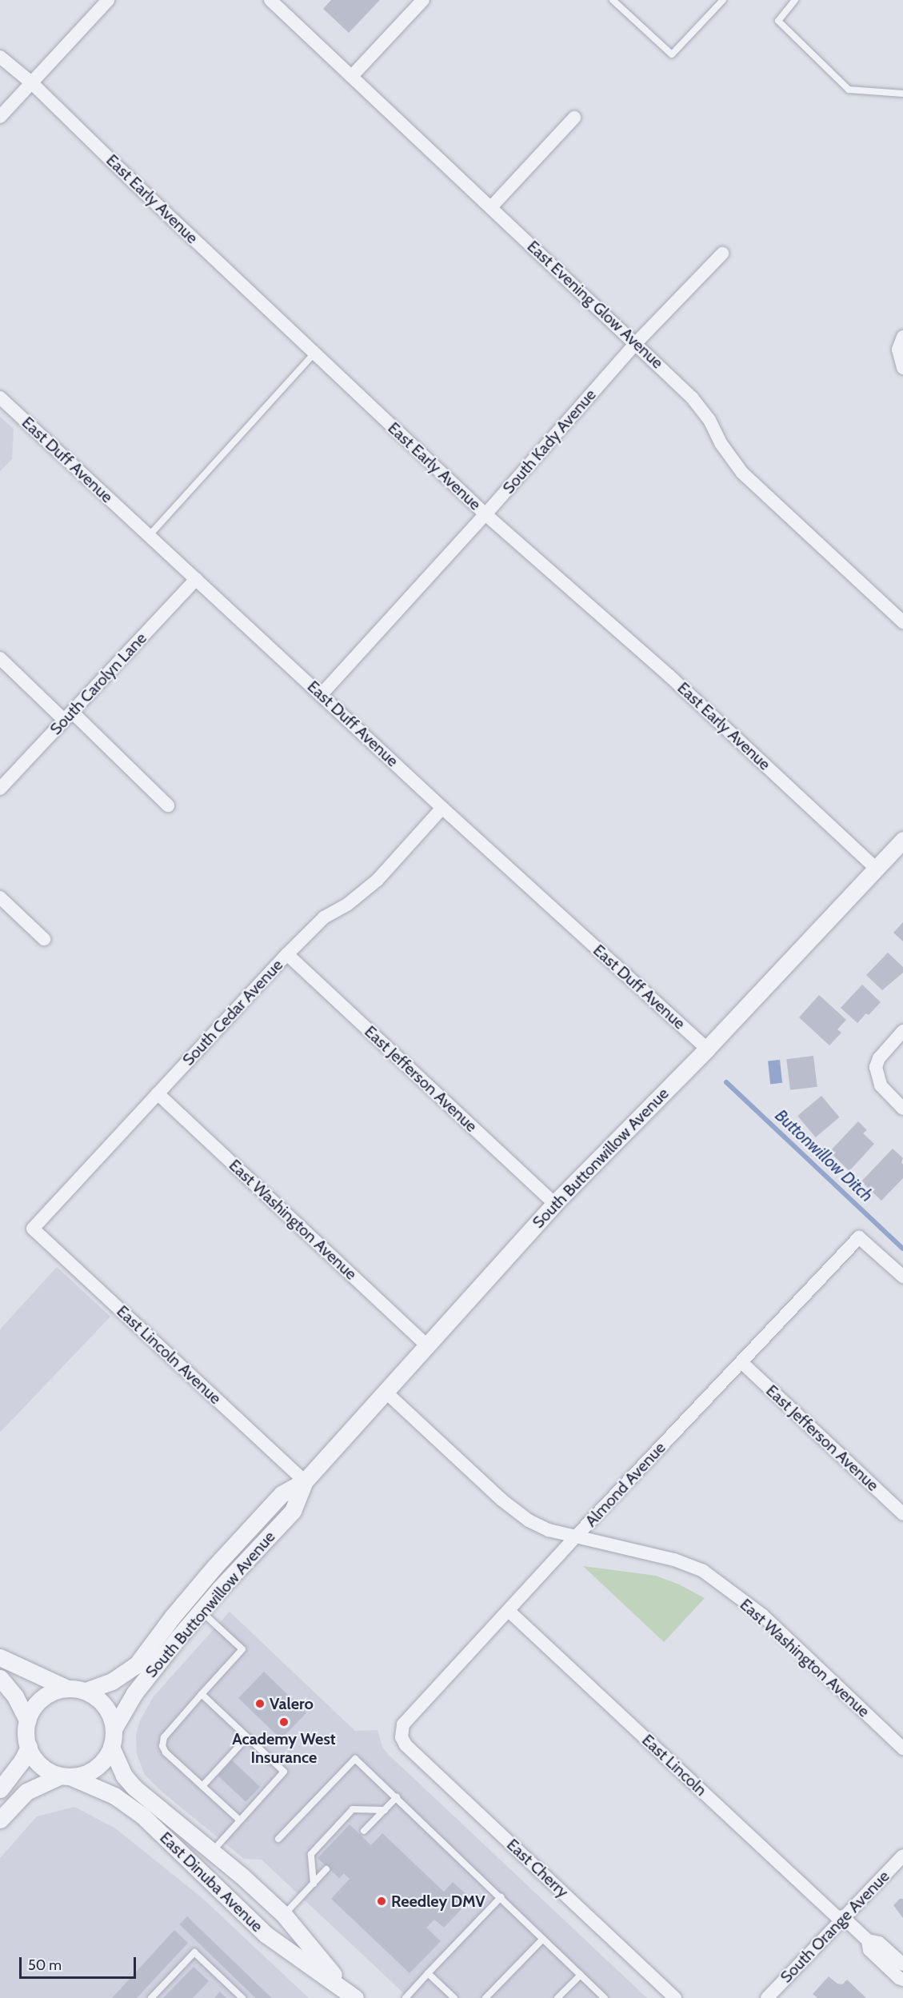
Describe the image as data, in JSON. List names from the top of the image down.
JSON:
{
  "streets": {
    "street": [
      "East Early Avenue",
      "East Evening Glow Avenue",
      "South Kady Avenue",
      "East Duff Avenue",
      "South Carolyn Lane",
      "South Cedar Avenue",
      "East Jefferson Avenue",
      "South Buttonwillow Avenue",
      "East Washington Avenue",
      "East Lincoln Avenue",
      "Almond Avenue",
      "East Lincoln",
      "East Cherry",
      "East Dinuba Avenue",
      "South Orange Avenue"
    ]
  },
  "crossings": [
    ["East Early Avenue", "South Kady Avenue"],
    ["East Early Avenue", "South Buttonwillow Avenue"],
    ["East Evening Glow Avenue", "South Kady Avenue"],
    ["South Kady Avenue", "East Duff Avenue"],
    ["East Duff Avenue", "South Carolyn Lane"],
    ["East Duff Avenue", "South Cedar Avenue"],
    ["East Duff Avenue", "South Buttonwillow Avenue"],
    ["South Cedar Avenue", "East Jefferson Avenue"],
    ["South Cedar Avenue", "East Washington Avenue"],
    ["South Cedar Avenue", "East Lincoln Avenue"],
    ["East Jefferson Avenue", "South Buttonwillow Avenue"],
    ["East Jefferson Avenue", "Almond Avenue"],
    ["South Buttonwillow Avenue", "East Washington Avenue"],
    ["South Buttonwillow Avenue", "East Lincoln Avenue"],
    ["South Buttonwillow Avenue", "East Dinuba Avenue"],
    ["East Washington Avenue", "Almond Avenue"],
    ["Almond Avenue", "East Lincoln"],
    ["Almond Avenue", "East Cherry"],
    ["East Lincoln", "South Orange Avenue"]
  ],
  "water": ["Buttonwillow Ditch"],
  "places": ["Valero", "Academy West Insurance", "Reedley DMV"],
  "scale_bar": "50 m"
}
